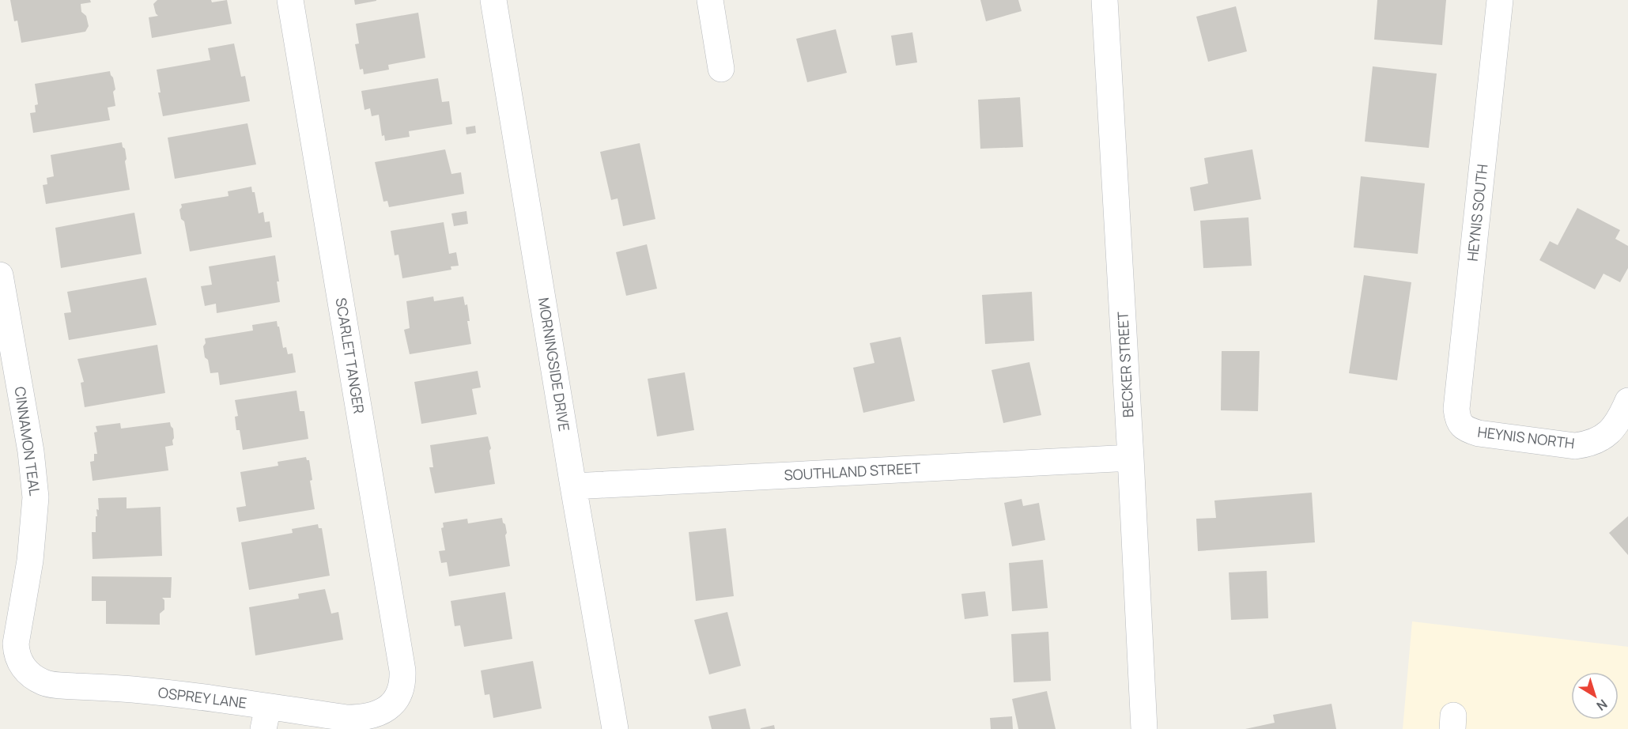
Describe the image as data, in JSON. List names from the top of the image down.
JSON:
{
  "streets": {
    "street": [
      "HEYNIS SOUTH",
      "SCARLET TANGER",
      "MORNINGSIDE DRIVE",
      "BECKER STREET",
      "HEYNIS NORTH",
      "CINNAMON TEAL",
      "SOUTHLAND STREET",
      "OSPREY LANE"
    ]
  },
  "crossings": [
    ["HEYNIS SOUTH", "HEYNIS NORTH"],
    ["SCARLET TANGER", "OSPREY LANE"],
    ["MORNINGSIDE DRIVE", "SOUTHLAND STREET"],
    ["BECKER STREET", "SOUTHLAND STREET"],
    ["CINNAMON TEAL", "OSPREY LANE"]
  ],
  "north": "bottom right"
}
